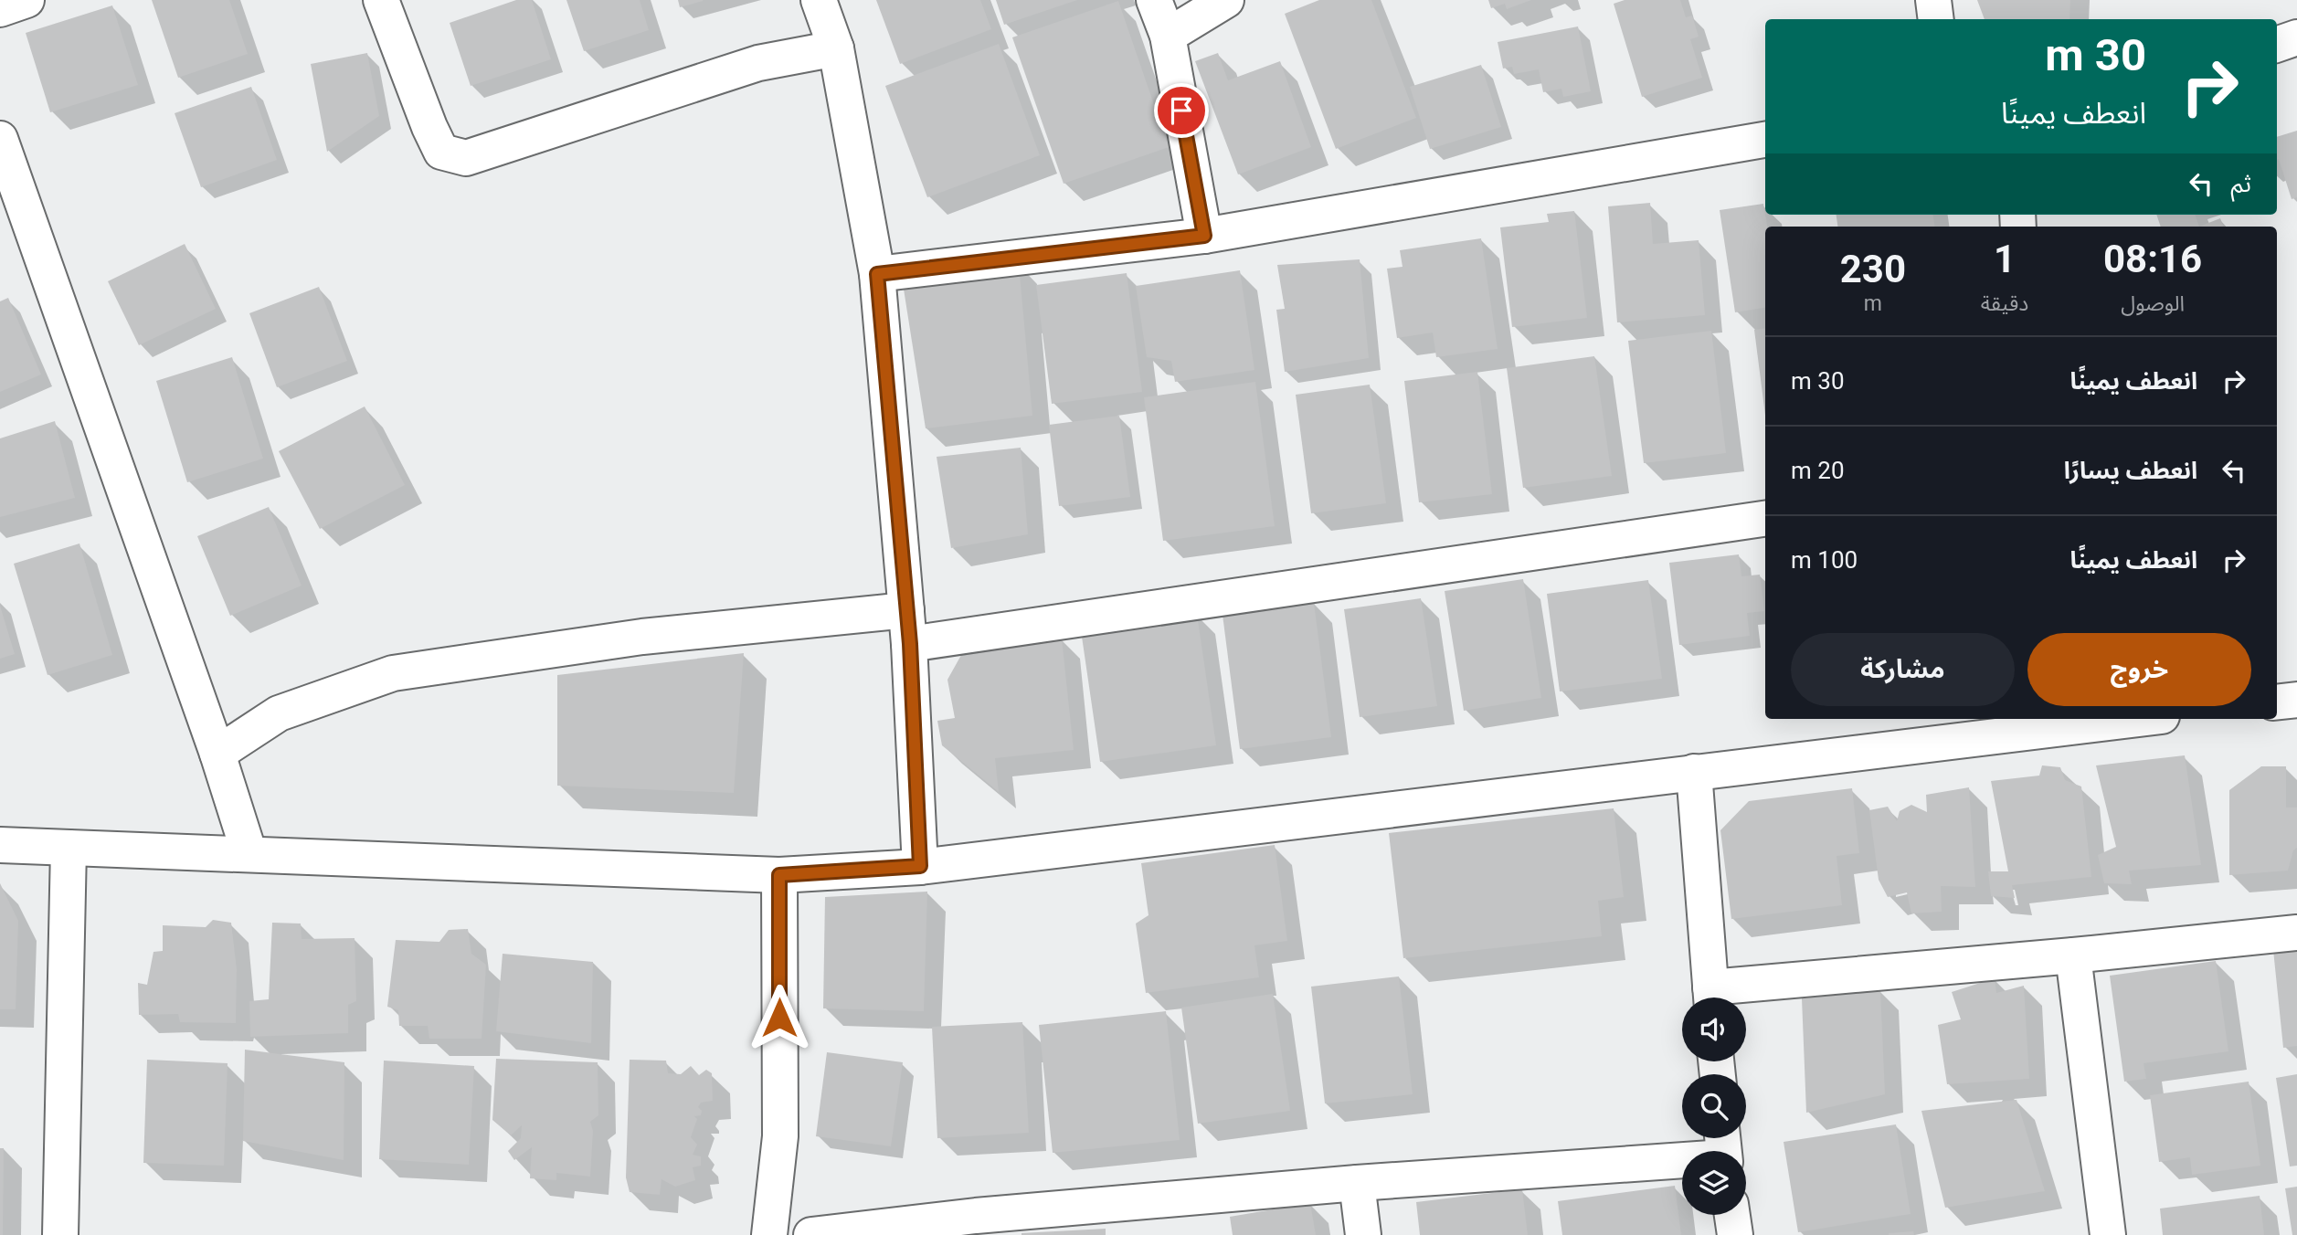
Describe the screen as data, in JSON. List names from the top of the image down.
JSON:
{
  "page": {
    "turn": ["30 m", "انعطف يمينًا"],
    "then": "ثم",
    "eta": [
      "08:16",
      "الوصول",
      "1",
      "دقيقة",
      "230",
      "m"
    ],
    "list": [
      {
        "name": "انعطف يمينًا",
        "value": "30 m"
      },
      {
        "name": "انعطف يسارًا",
        "value": "20 m"
      },
      {
        "name": "انعطف يمينًا",
        "value": "100 m"
      }
    ],
    "buttons": ["خروج", "مشاركة"]
  }
}
